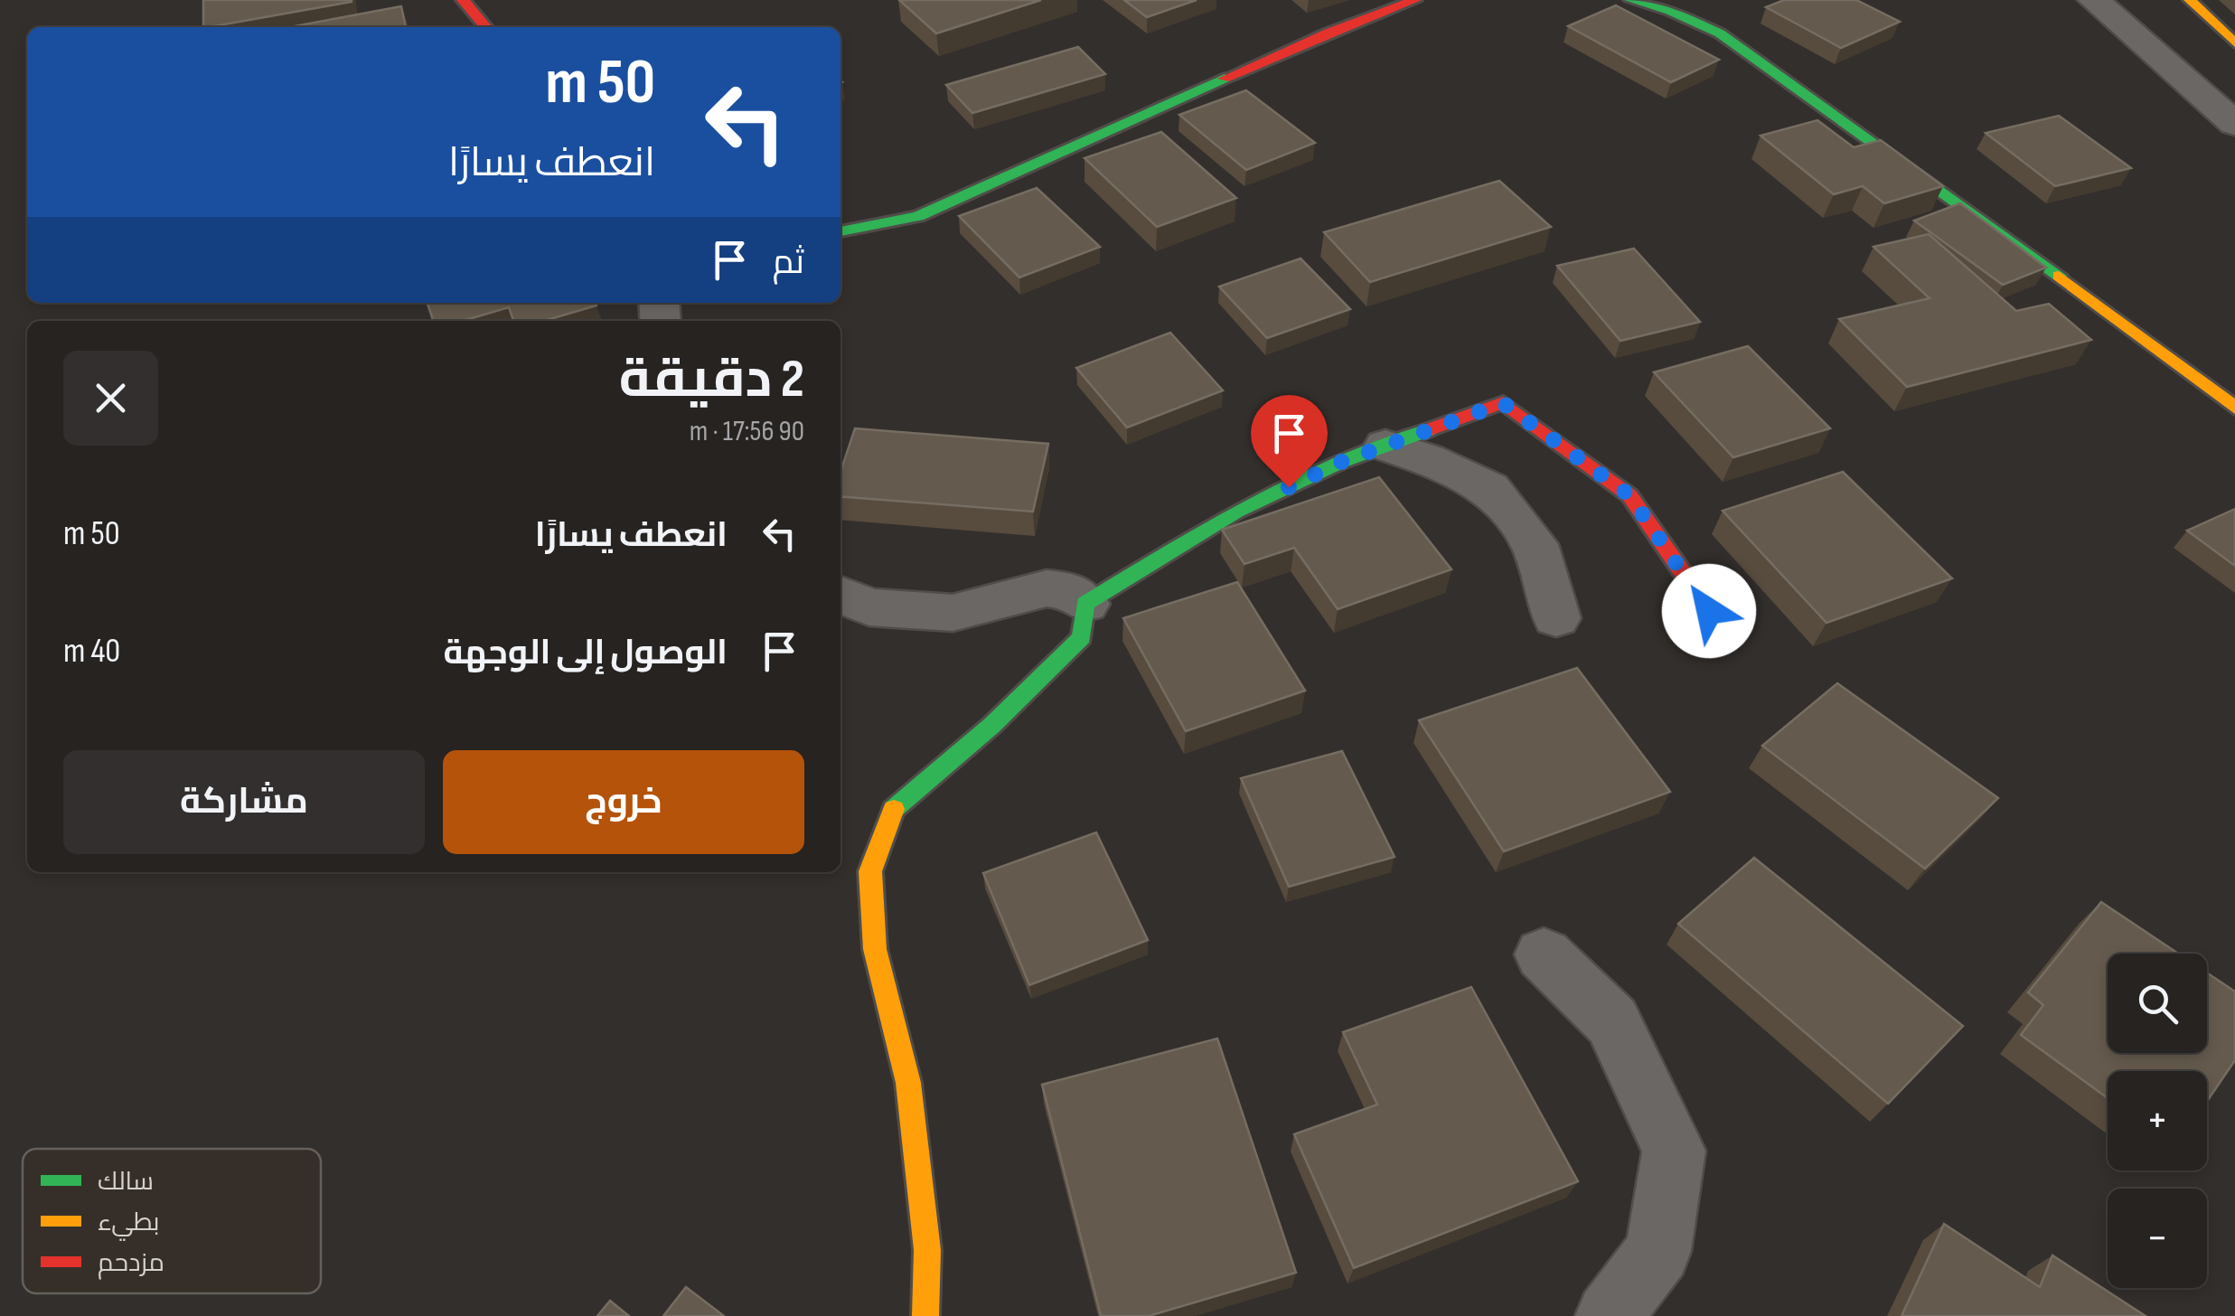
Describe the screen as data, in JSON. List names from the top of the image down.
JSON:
{
  "legend": ["سالك", "بطيء", "مزدحم"],
  "page": {
    "turn": ["50 m", "انعطف يسارًا"],
    "then": "ثم",
    "heading": ["2 دقيقة", "90 m · 17:56"],
    "list": [
      {
        "name": "انعطف يسارًا",
        "value": "50 m"
      },
      {
        "name": "الوصول إلى الوجهة",
        "value": "40 m"
      }
    ],
    "buttons": ["خروج", "مشاركة"],
    "map_buttons": ["+", "−"]
  }
}
